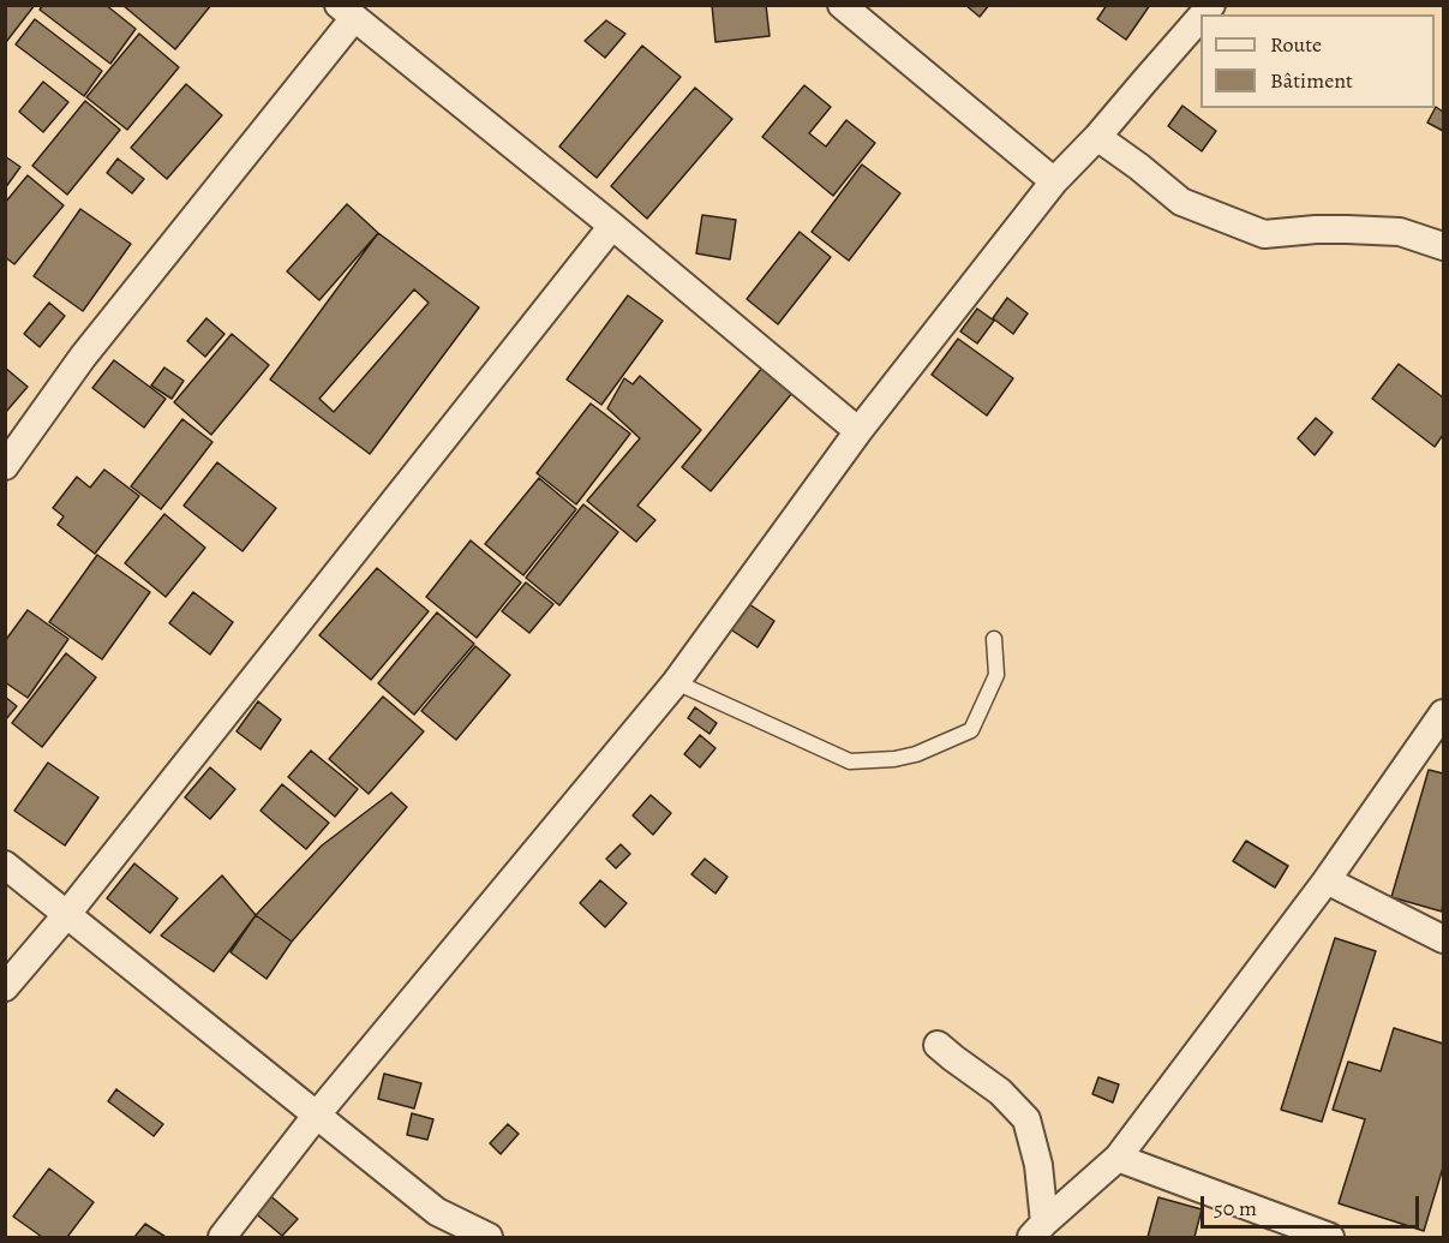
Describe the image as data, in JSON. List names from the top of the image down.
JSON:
{
  "legend": ["Route", "Bâtiment"],
  "scale_bar": "50 m"
}
